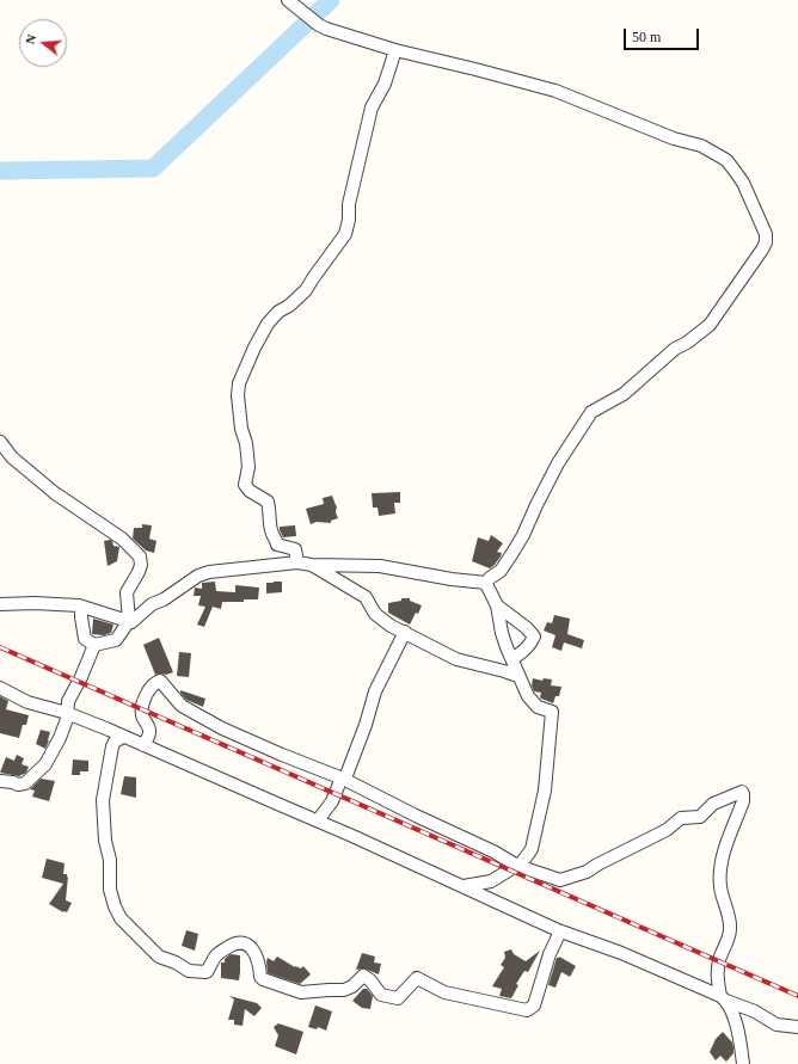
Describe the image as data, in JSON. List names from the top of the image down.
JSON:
{
  "scale_bar": "50 m",
  "north": "left"
}
